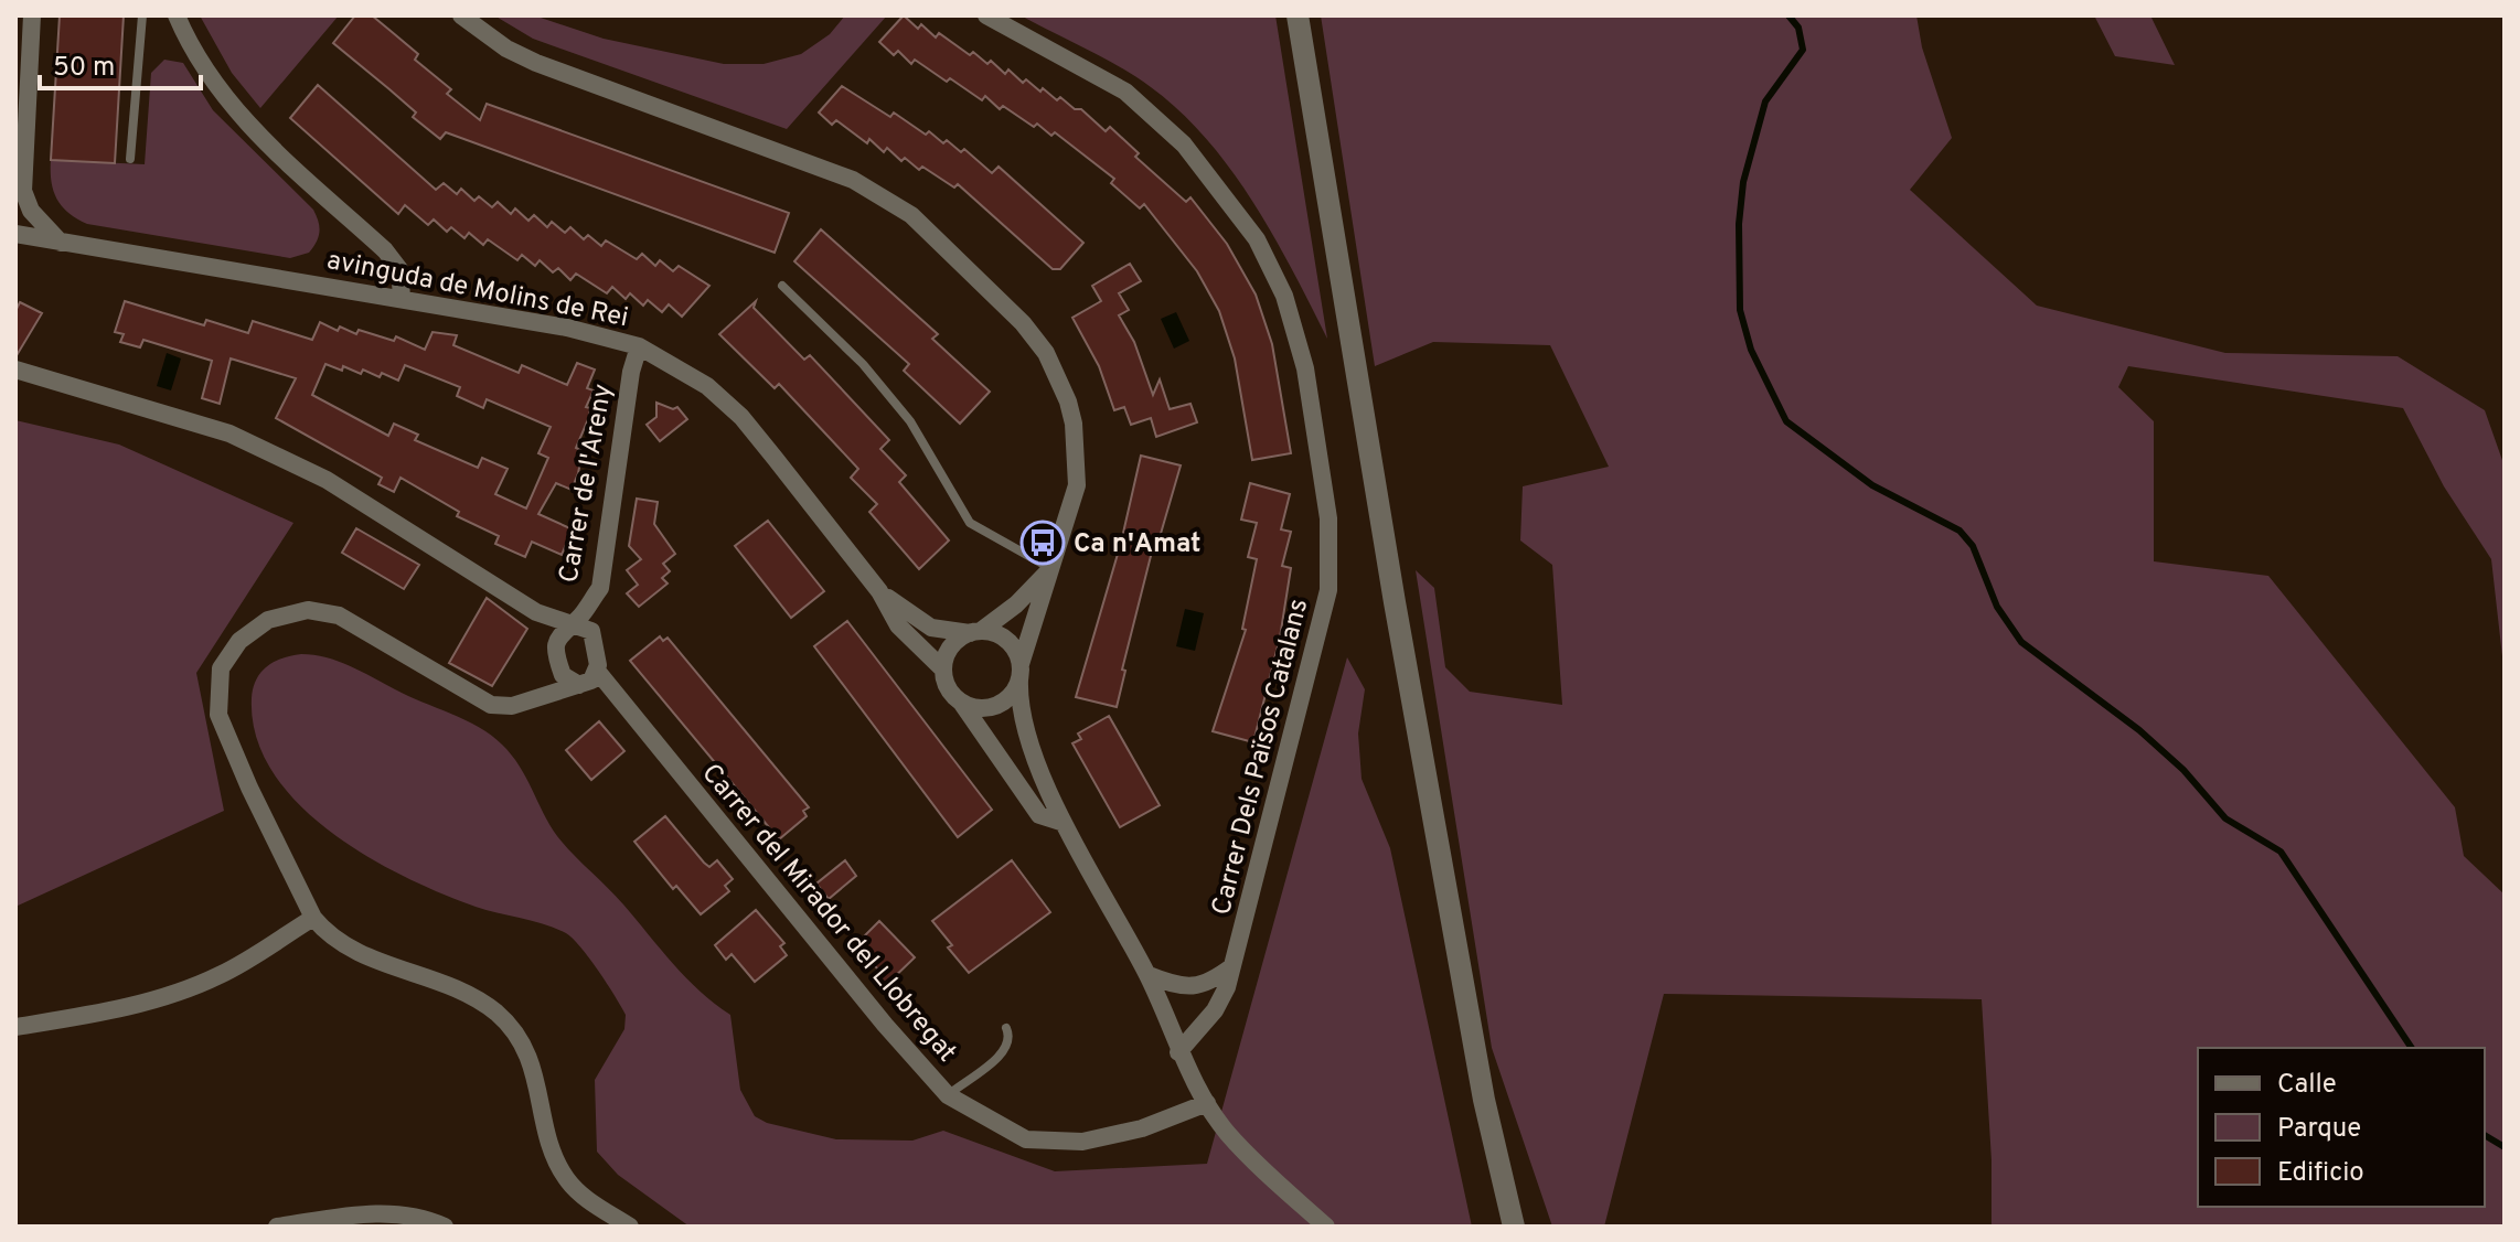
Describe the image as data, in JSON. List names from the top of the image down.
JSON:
{
  "streets": {
    "street": [
      "avinguda de Molins de Rei",
      "Carrer de l'Areny",
      "Carrer Dels Països Catalans",
      "Carrer del Mirador del Llobregat"
    ]
  },
  "crossings": [
    ["avinguda de Molins de Rei", "Carrer de l'Areny"],
    ["Carrer de l'Areny", "Carrer del Mirador del Llobregat"]
  ],
  "places": {
    "bus stop": ["Ca n'Amat"]
  },
  "legend": ["Calle", "Parque", "Edificio"],
  "scale_bar": "50 m"
}
